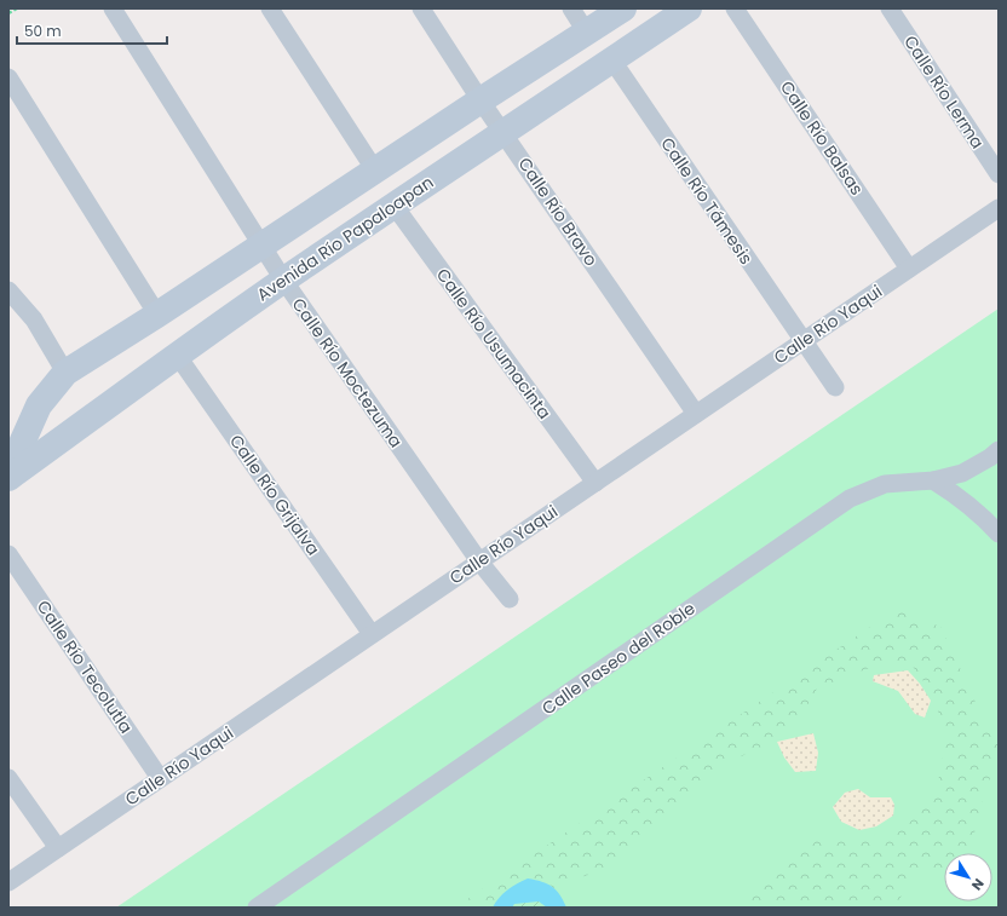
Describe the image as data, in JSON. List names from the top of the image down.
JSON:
{
  "streets": {
    "street": [
      "Calle Río Lerma",
      "Calle Río Balsas",
      "Calle Río Támesis",
      "Calle Río Bravo",
      "Avenida Río Papaloapan",
      "Calle Río Yaqui",
      "Calle Río Usumacinta",
      "Calle Río Moctezuma",
      "Calle Río Grijalva",
      "Calle Paseo del Roble",
      "Calle Río Tecolutla"
    ]
  },
  "crossings": [
    ["Calle Río Balsas", "Calle Río Yaqui"],
    ["Calle Río Támesis", "Avenida Río Papaloapan"],
    ["Calle Río Támesis", "Calle Río Yaqui"],
    ["Calle Río Bravo", "Avenida Río Papaloapan"],
    ["Calle Río Bravo", "Calle Río Yaqui"],
    ["Avenida Río Papaloapan", "Calle Río Usumacinta"],
    ["Avenida Río Papaloapan", "Calle Río Moctezuma"],
    ["Avenida Río Papaloapan", "Calle Río Grijalva"],
    ["Calle Río Yaqui", "Calle Río Usumacinta"],
    ["Calle Río Yaqui", "Calle Río Moctezuma"],
    ["Calle Río Yaqui", "Calle Río Grijalva"],
    ["Calle Río Yaqui", "Calle Río Tecolutla"]
  ],
  "scale_bar": "50 m",
  "north": "bottom right"
}
